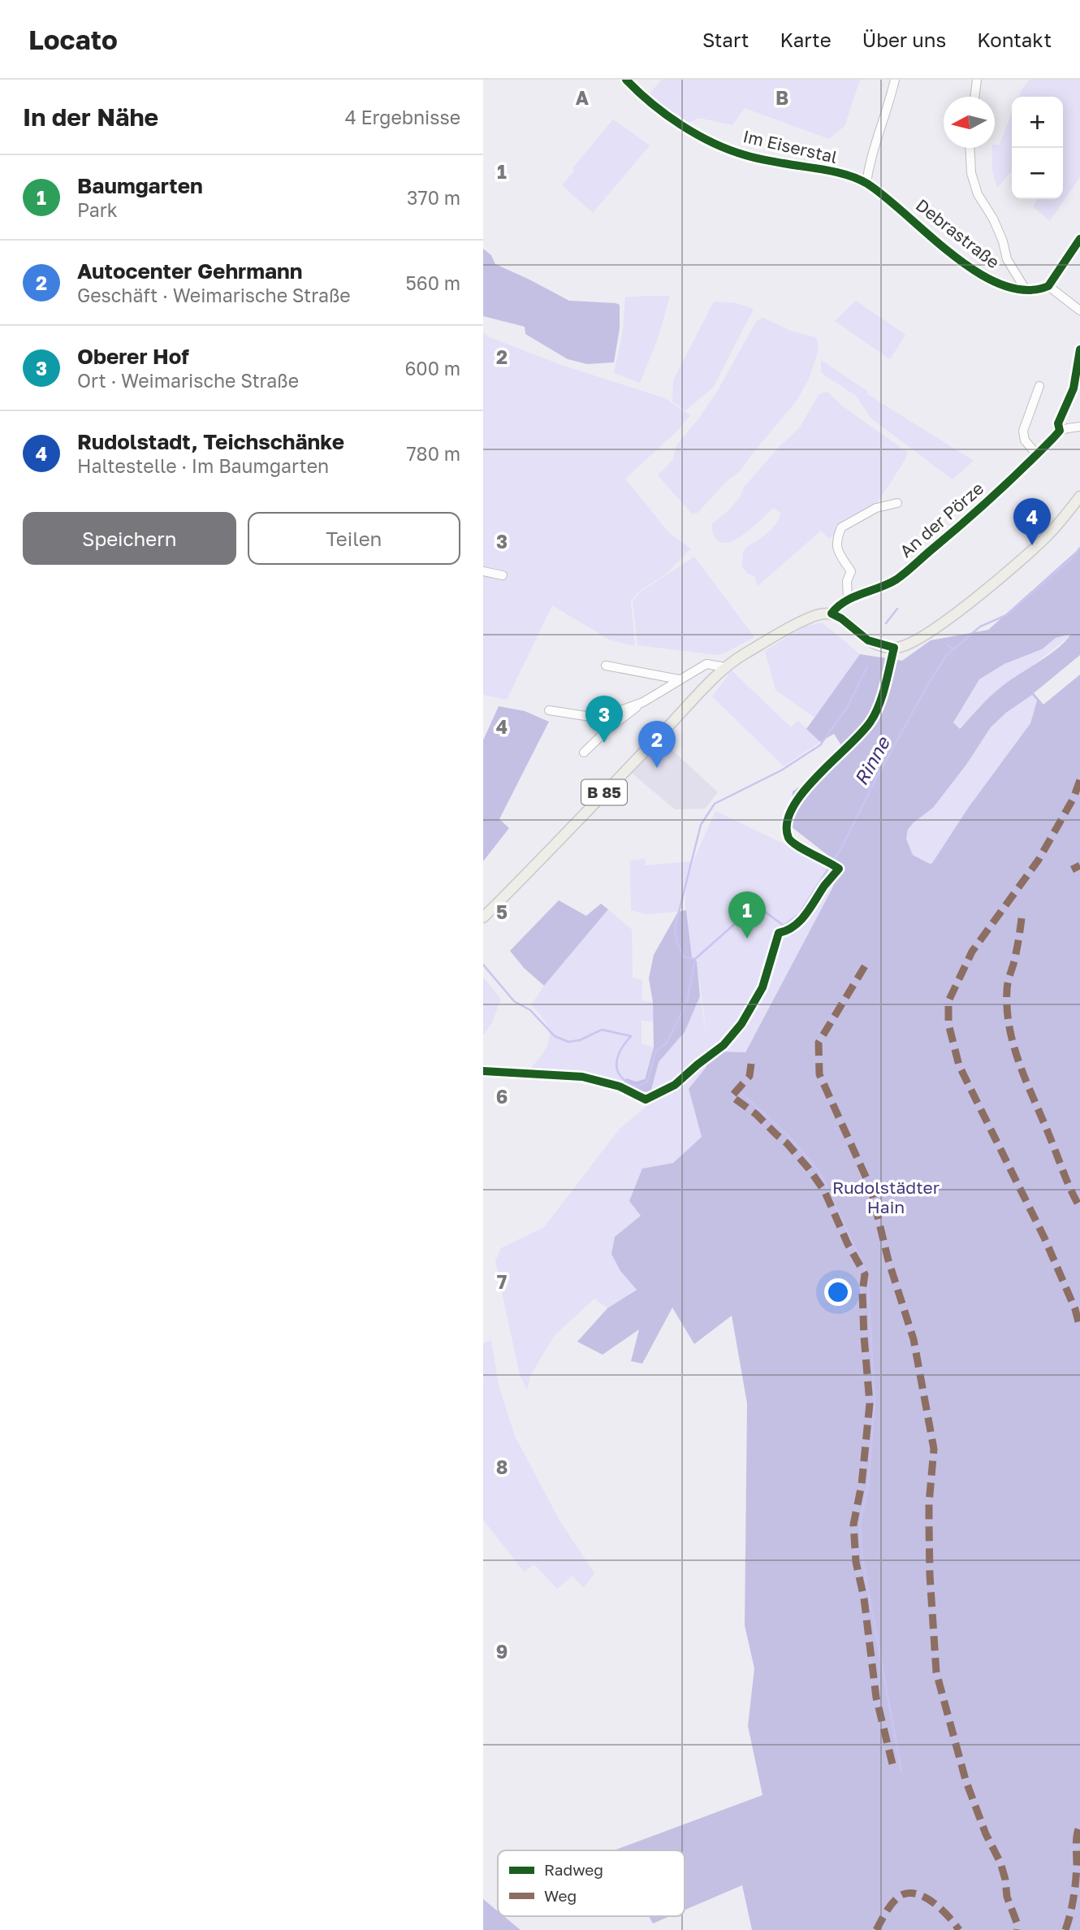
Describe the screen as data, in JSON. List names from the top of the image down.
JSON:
{
  "streets": {
    "main road": ["B 85"],
    "street": ["Im Eiserstal", "Debrastraße", "An der Pörze"]
  },
  "crossings": [
    ["Im Eiserstal", "Debrastraße"],
    ["An der Pörze", "B 85"]
  ],
  "water": ["Rinne"],
  "parks": ["Rudolstädter Hain"],
  "legend": ["Radweg", "Weg"],
  "north": "left",
  "page": {
    "header": "Locato",
    "nav": [
      "Start",
      "Karte",
      "Über uns",
      "Kontakt"
    ],
    "heading": ["In der Nähe", "4 Ergebnisse"],
    "map_buttons": ["+", "−"],
    "list": [
      {
        "mark": "1",
        "name": "Baumgarten",
        "note": "Park",
        "value": "370 m"
      },
      {
        "mark": "2",
        "name": "Autocenter Gehrmann",
        "note": "Geschäft · Weimarische Straße",
        "value": "560 m"
      },
      {
        "mark": "3",
        "name": "Oberer Hof",
        "note": "Ort · Weimarische Straße",
        "value": "600 m"
      },
      {
        "mark": "4",
        "name": "Rudolstadt, Teichschänke",
        "note": "Haltestelle · Im Baumgarten",
        "value": "780 m"
      }
    ],
    "buttons": ["Speichern", "Teilen"],
    "pins": [
      "4",
      "3",
      "2",
      "1"
    ]
  },
  "grid": {
    "columns": ["A", "B"],
    "rows": [
      "1",
      "2",
      "3",
      "4",
      "5",
      "6",
      "7",
      "8",
      "9"
    ]
  }
}
